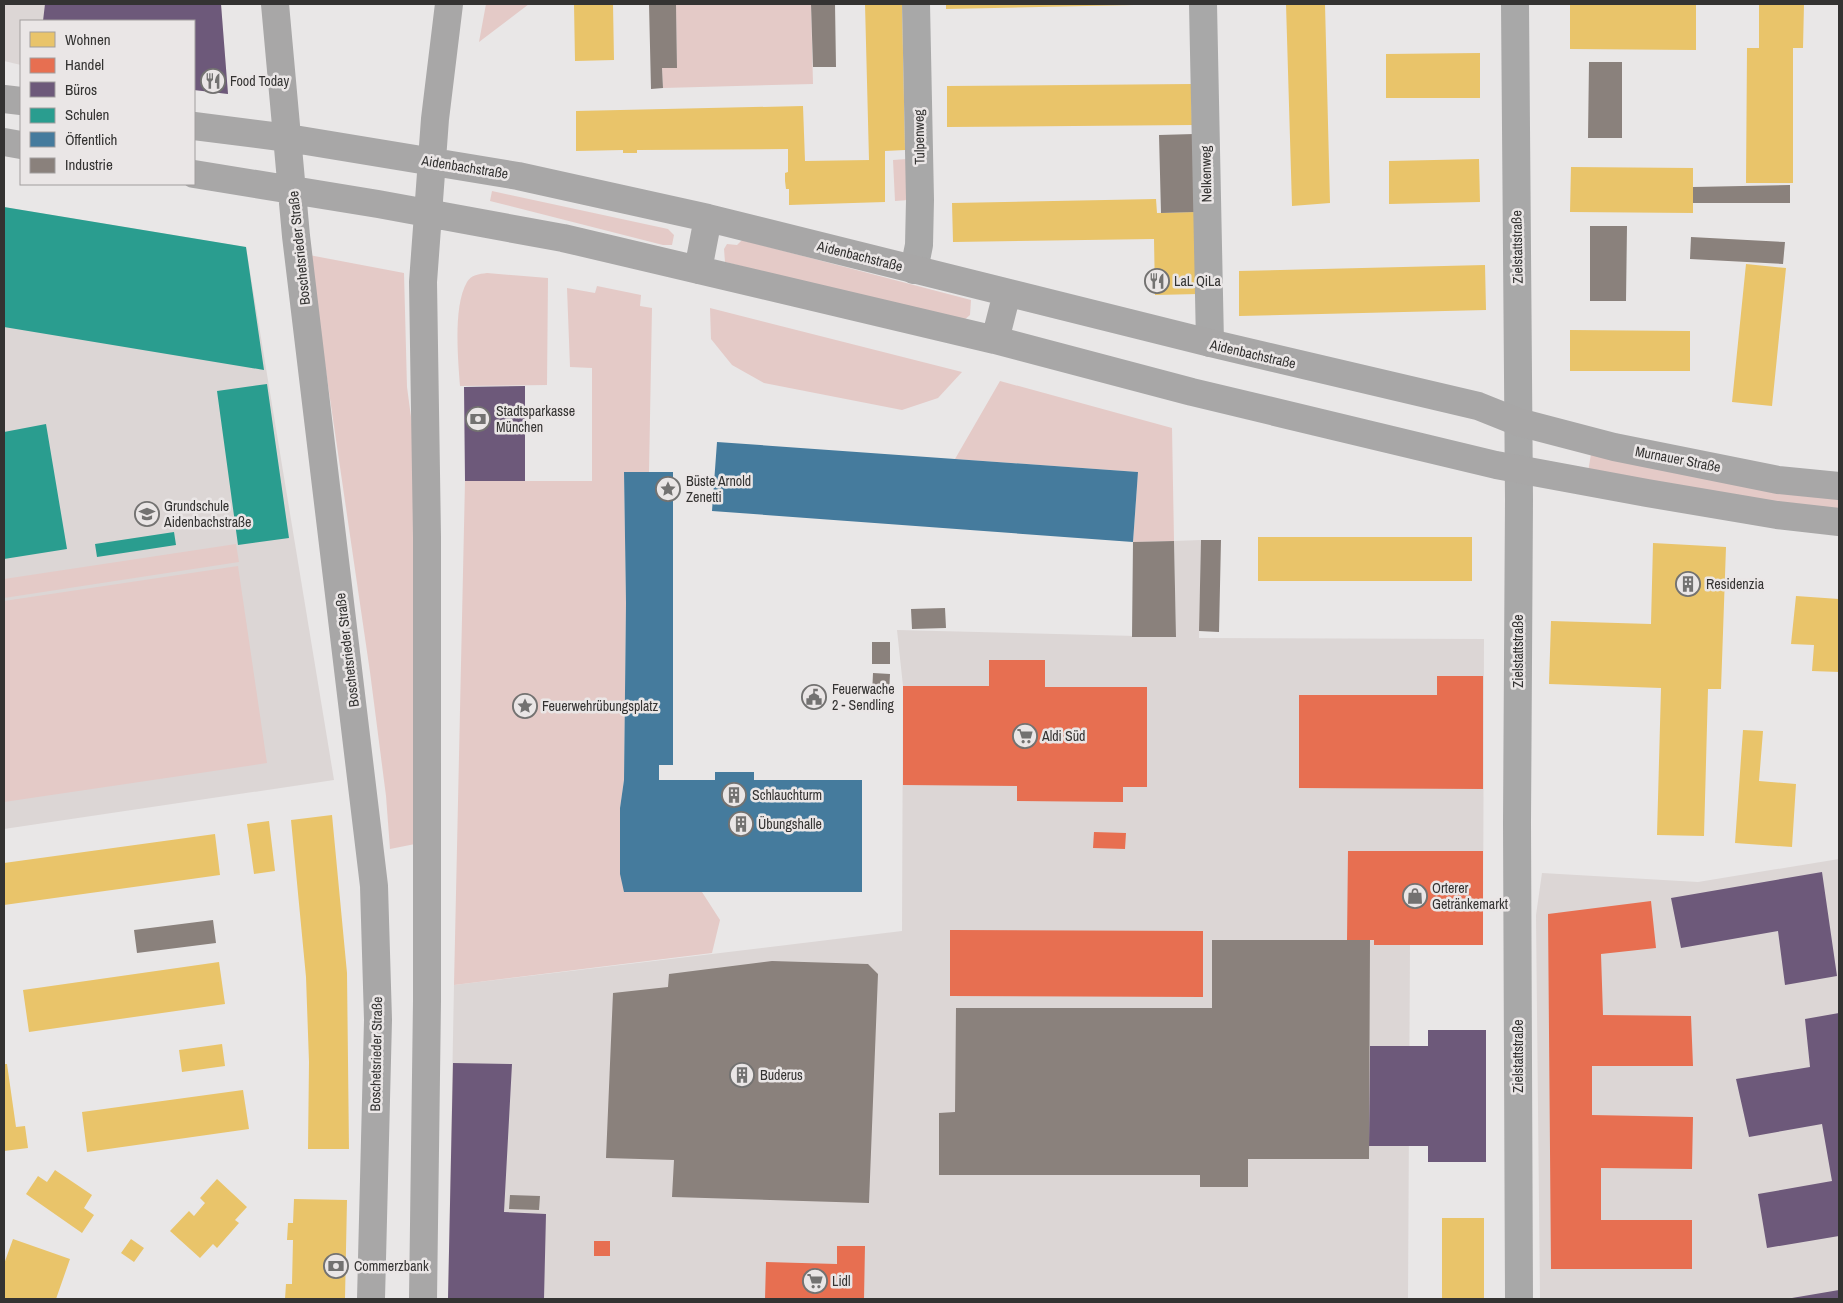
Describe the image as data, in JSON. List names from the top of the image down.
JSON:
{
  "streets": {
    "main road": ["Aidenbachstraße", "Boschetsrieder Straße", "Murnauer Straße"],
    "street": ["Tulpenweg", "Nelkenweg", "Zielstattstraße"]
  },
  "crossings": [
    ["Tulpenweg", "Aidenbachstraße"],
    ["Aidenbachstraße", "Nelkenweg"],
    ["Aidenbachstraße", "Zielstattstraße"],
    ["Aidenbachstraße", "Boschetsrieder Straße"],
    ["Aidenbachstraße", "Murnauer Straße"],
    ["Zielstattstraße", "Murnauer Straße"]
  ],
  "places": {
    "restaurant": ["Food Today", "LaL QiLa"],
    "bank": ["Stadtsparkasse München", "Commerzbank"],
    "place": ["Büste Arnold Zenetti", "Feuerwehrübungsplatz"],
    "school or university": ["Grundschule Aidenbachstraße"],
    "building": [
      "Residenzia",
      "Schlauchturm",
      "Übungshalle",
      "Buderus"
    ],
    "public building": ["Feuerwache 2 - Sendling"],
    "supermarket": ["Aldi Süd", "Lidl"],
    "shop": ["Orterer Getränkemarkt"]
  },
  "legend": [
    "Wohnen",
    "Handel",
    "Büros",
    "Schulen",
    "Öffentlich",
    "Industrie"
  ]
}
